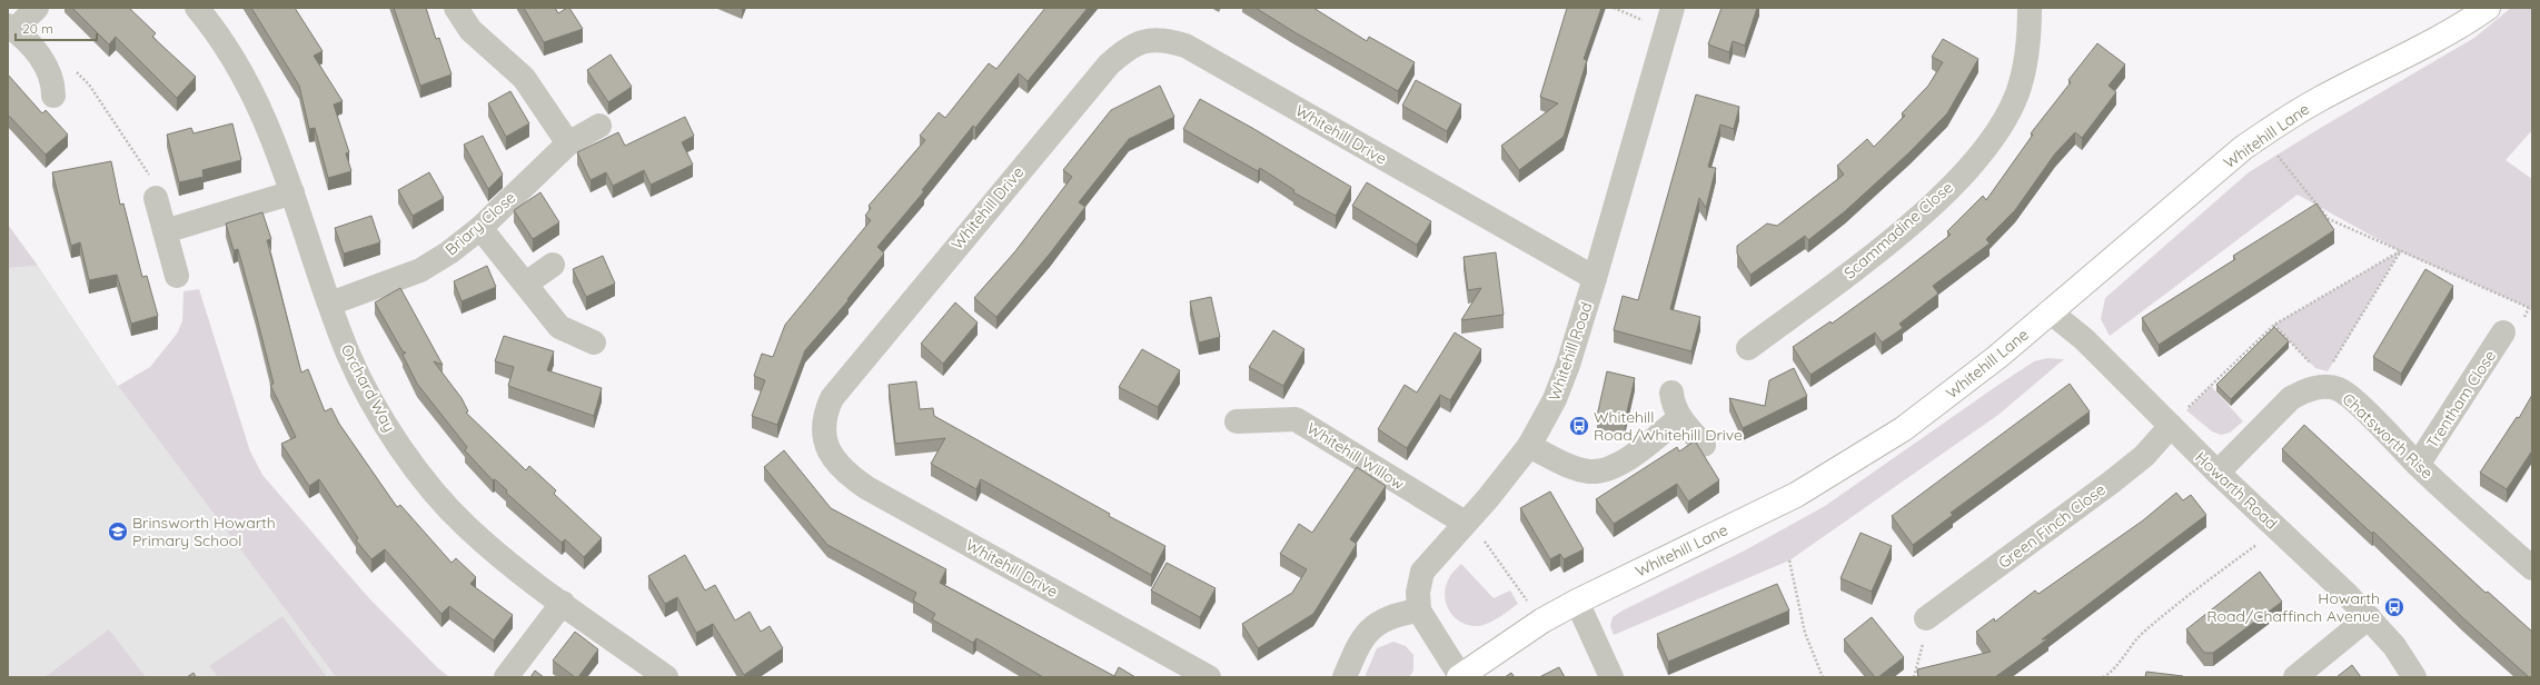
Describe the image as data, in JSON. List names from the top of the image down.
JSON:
{
  "streets": {
    "main road": ["Whitehill Lane"],
    "street": [
      "Whitehill Drive",
      "Briary Close",
      "Scammadine Close",
      "Whitehill Road",
      "Orchard Way",
      "Trentham Close",
      "Chatsworth Rise",
      "Whitehill Willow",
      "Howarth Road",
      "Green Finch Close"
    ]
  },
  "crossings": [
    ["Whitehill Drive", "Whitehill Road"],
    ["Whitehill Lane", "Howarth Road"],
    ["Briary Close", "Orchard Way"],
    ["Whitehill Road", "Whitehill Willow"],
    ["Trentham Close", "Chatsworth Rise"],
    ["Chatsworth Rise", "Howarth Road"],
    ["Howarth Road", "Green Finch Close"]
  ],
  "places": {
    "bus stop": ["Whitehill Road/Whitehill Drive", "Howarth Road/Chaffinch Avenue"],
    "school or university": ["Brinsworth Howarth Primary School"]
  },
  "scale_bar": "20 m"
}
